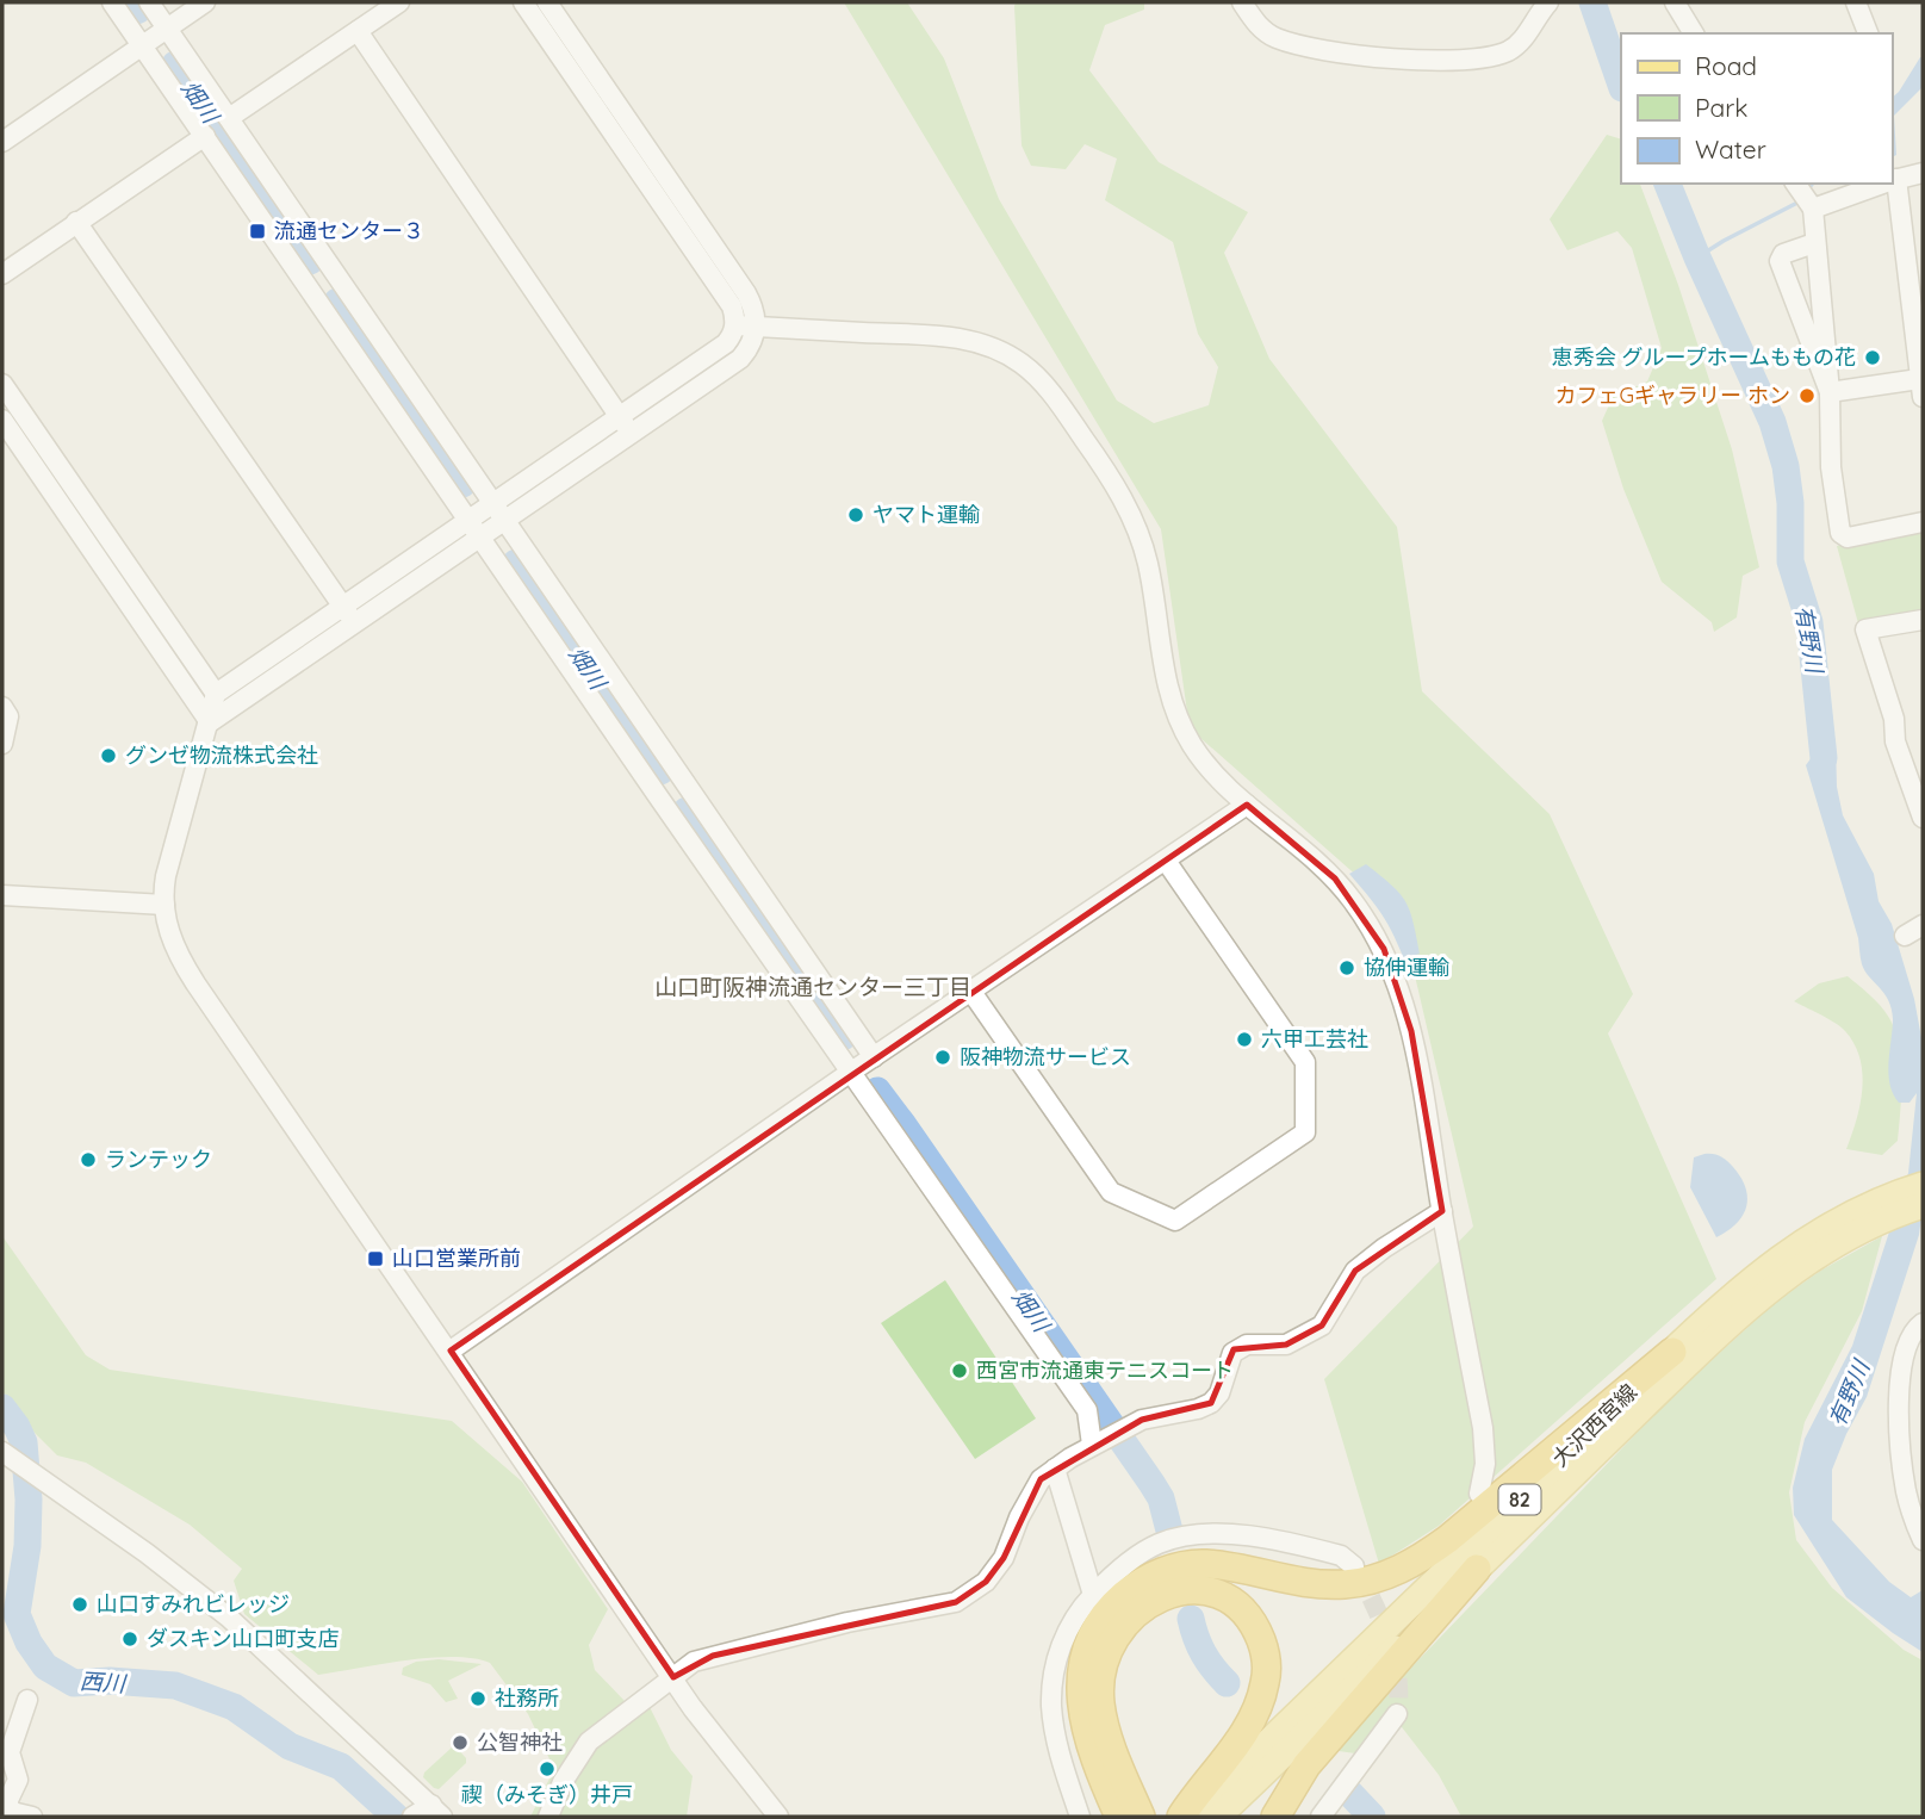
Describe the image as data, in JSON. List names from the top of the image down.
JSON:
{
  "streets": {
    "main road": ["大沢西宮線", "82"]
  },
  "districts": ["山口町阪神流通センター三丁目"],
  "water": ["畑川", "有野川", "西川"],
  "places": {
    "transit": ["流通センター３", "山口営業所前"],
    "other": [
      "恵秀会 グループホームももの花",
      "カフェGギャラリー ホン",
      "ヤマト運輸",
      "グンゼ物流株式会社",
      "協伸運輸",
      "六甲工芸社",
      "阪神物流サービス",
      "ランテック",
      "西宮市流通東テニスコート",
      "山口すみれビレッジ",
      "ダスキン山口町支店",
      "社務所",
      "公智神社",
      "禊（みそぎ）井戸"
    ]
  },
  "legend": ["Road", "Park", "Water"]
}
